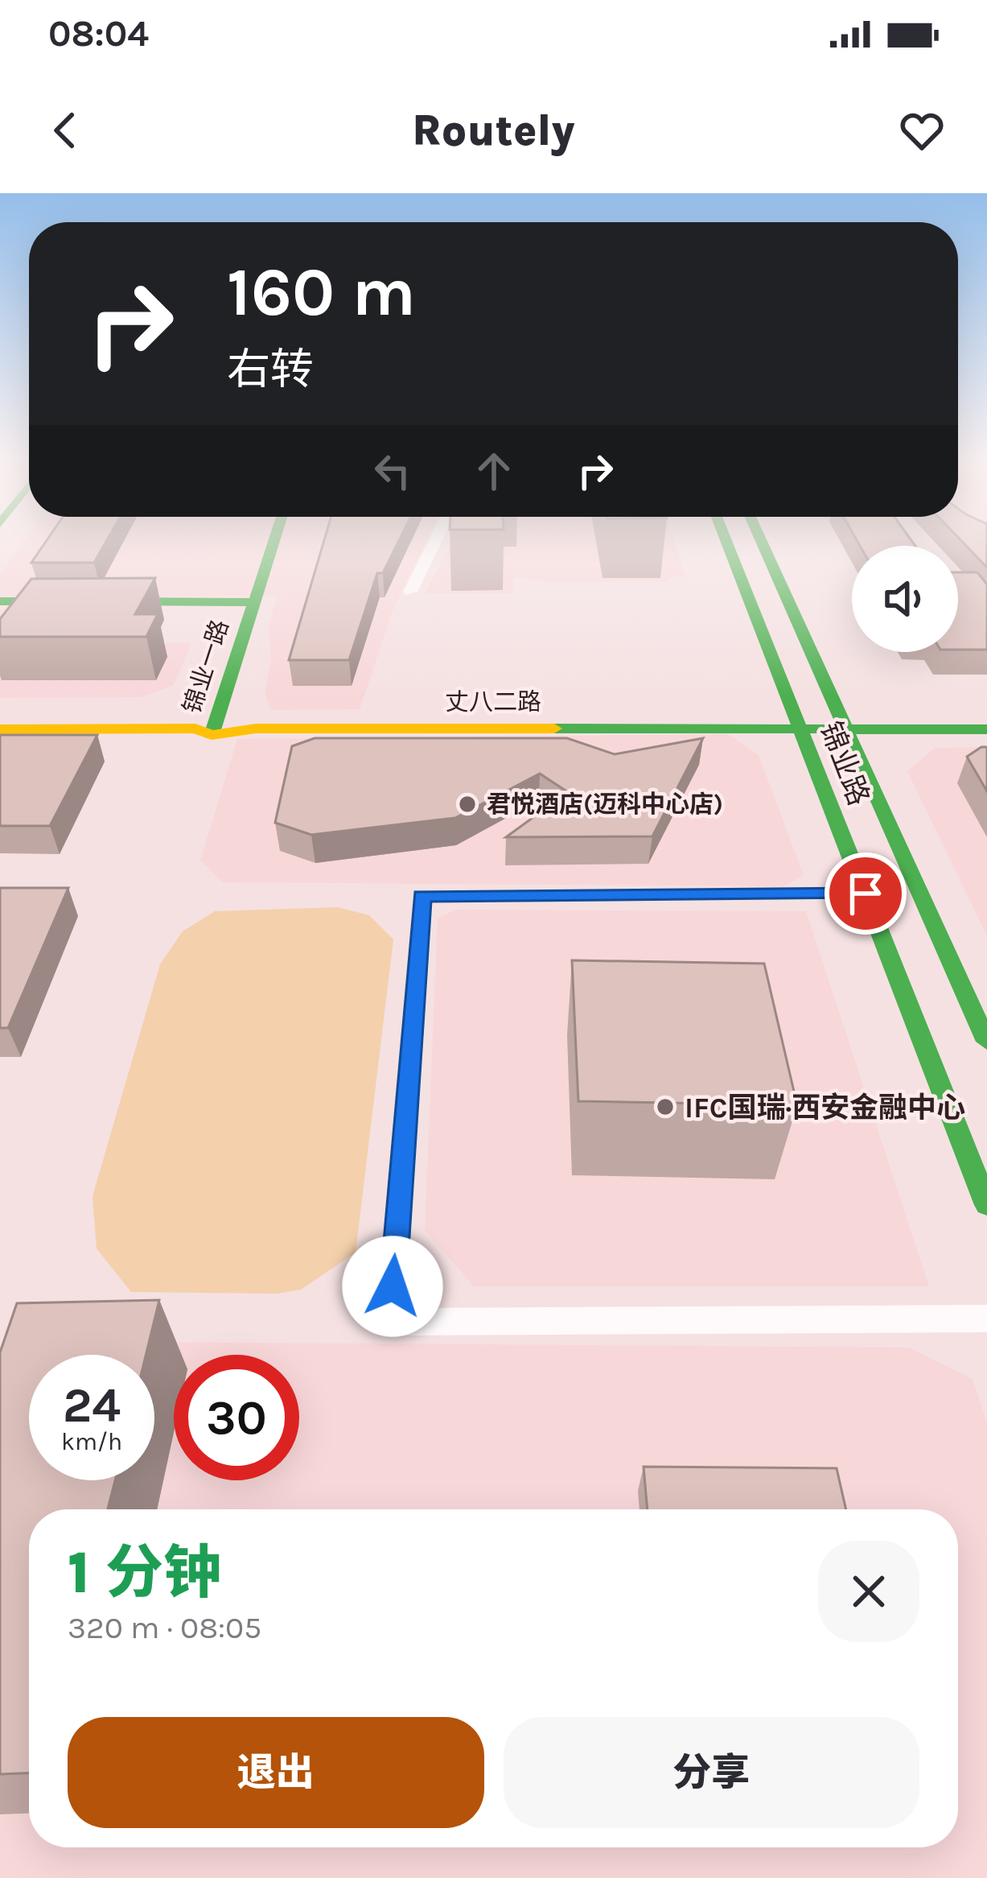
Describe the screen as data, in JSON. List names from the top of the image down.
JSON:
{
  "streets": {
    "main road": ["锦业一路", "丈八二路", "锦业路"]
  },
  "crossings": [
    ["锦业一路", "丈八二路"],
    ["丈八二路", "锦业路"]
  ],
  "places": ["君悦酒店(迈科中心店)", "IFC国瑞·西安金融中心"],
  "page": {
    "status": "08:04",
    "header": "Routely",
    "turn": ["160 m", "右转"],
    "speed": "24 km/h",
    "limit": "30",
    "heading": ["1 分钟", "320 m · 08:05"],
    "buttons": ["退出", "分享"]
  }
}
